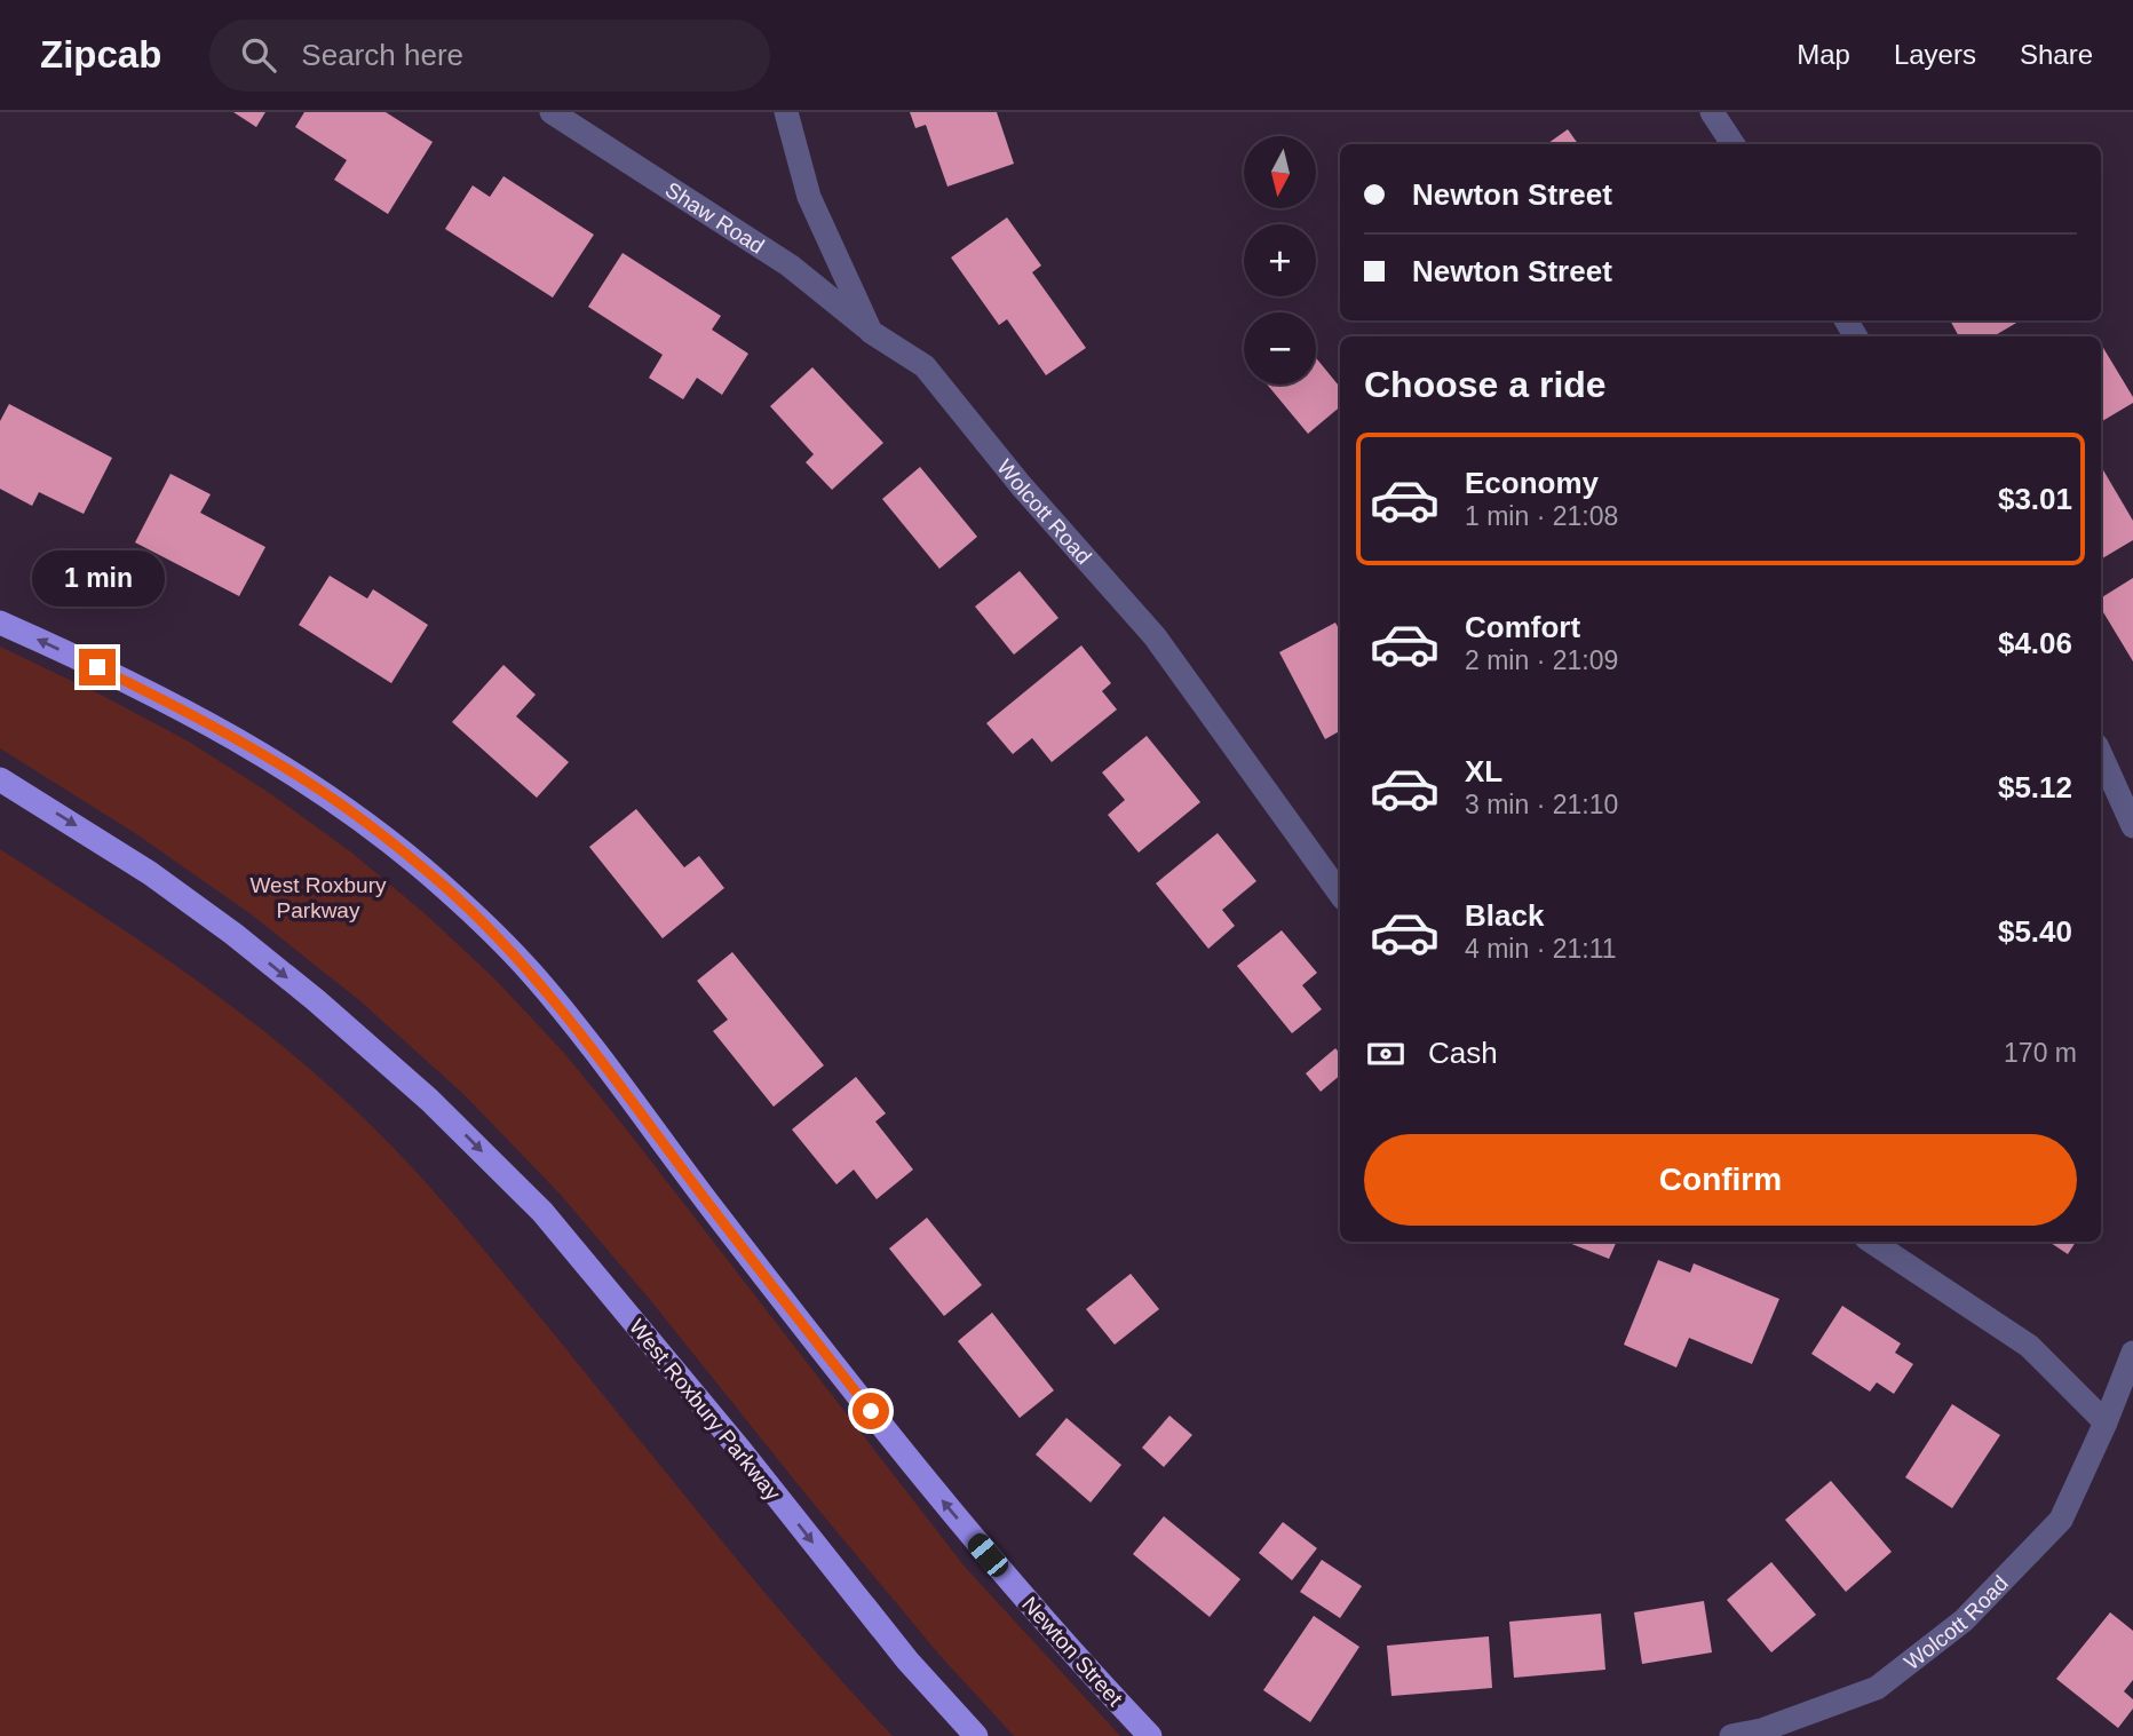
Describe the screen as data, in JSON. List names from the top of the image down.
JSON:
{
  "streets": {
    "main road": ["West Roxbury Parkway", "Newton Street"],
    "street": ["Shaw Road", "Wolcott Road"]
  },
  "crossings": [
    ["Shaw Road", "Wolcott Road"]
  ],
  "one_way": ["West Roxbury Parkway", "Newton Street"],
  "parks": ["West Roxbury Parkway"],
  "north": "bottom",
  "page": {
    "header": "Zipcab",
    "search": "Search here",
    "nav": ["Map", "Layers", "Share"],
    "map_buttons": ["+", "−"],
    "banner": ["Newton Street", "Newton Street"],
    "heading": "Choose a ride",
    "list": [
      {
        "name": "Economy",
        "note": "1 min · 21:08",
        "value": "$3.01"
      },
      {
        "name": "Comfort",
        "note": "2 min · 21:09",
        "value": "$4.06"
      },
      {
        "name": "XL",
        "note": "3 min · 21:10",
        "value": "$5.12"
      },
      {
        "name": "Black",
        "note": "4 min · 21:11",
        "value": "$5.40"
      }
    ],
    "bubble": "1 min",
    "pay": ["Cash", "170 m"],
    "buttons": "Confirm"
  }
}
